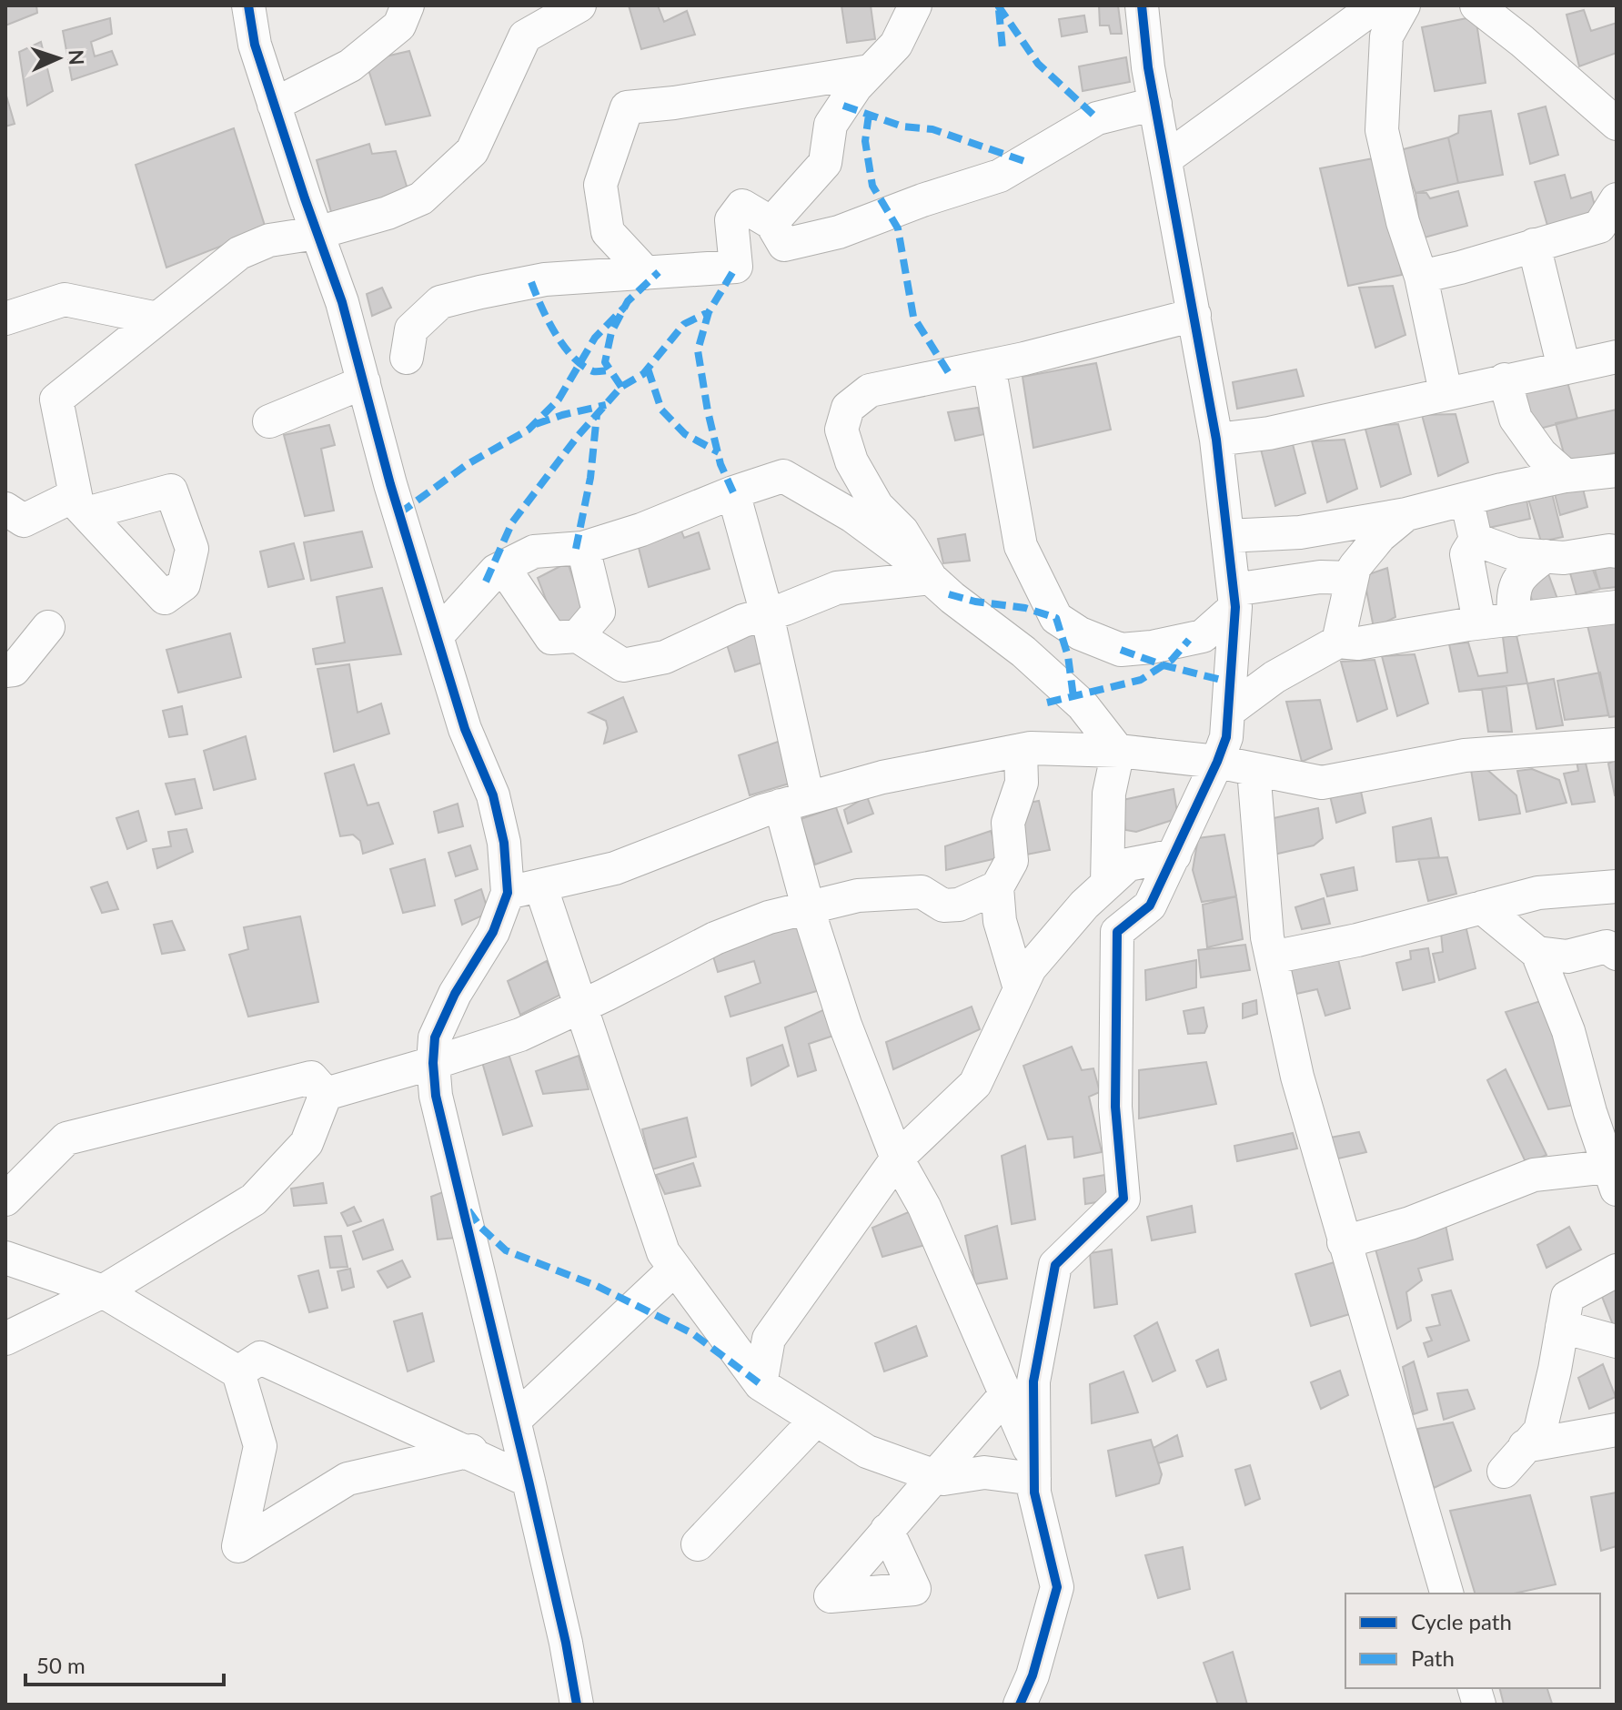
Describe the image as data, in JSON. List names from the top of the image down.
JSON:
{
  "legend": ["Cycle path", "Path"],
  "scale_bar": "50 m",
  "north": "right"
}
